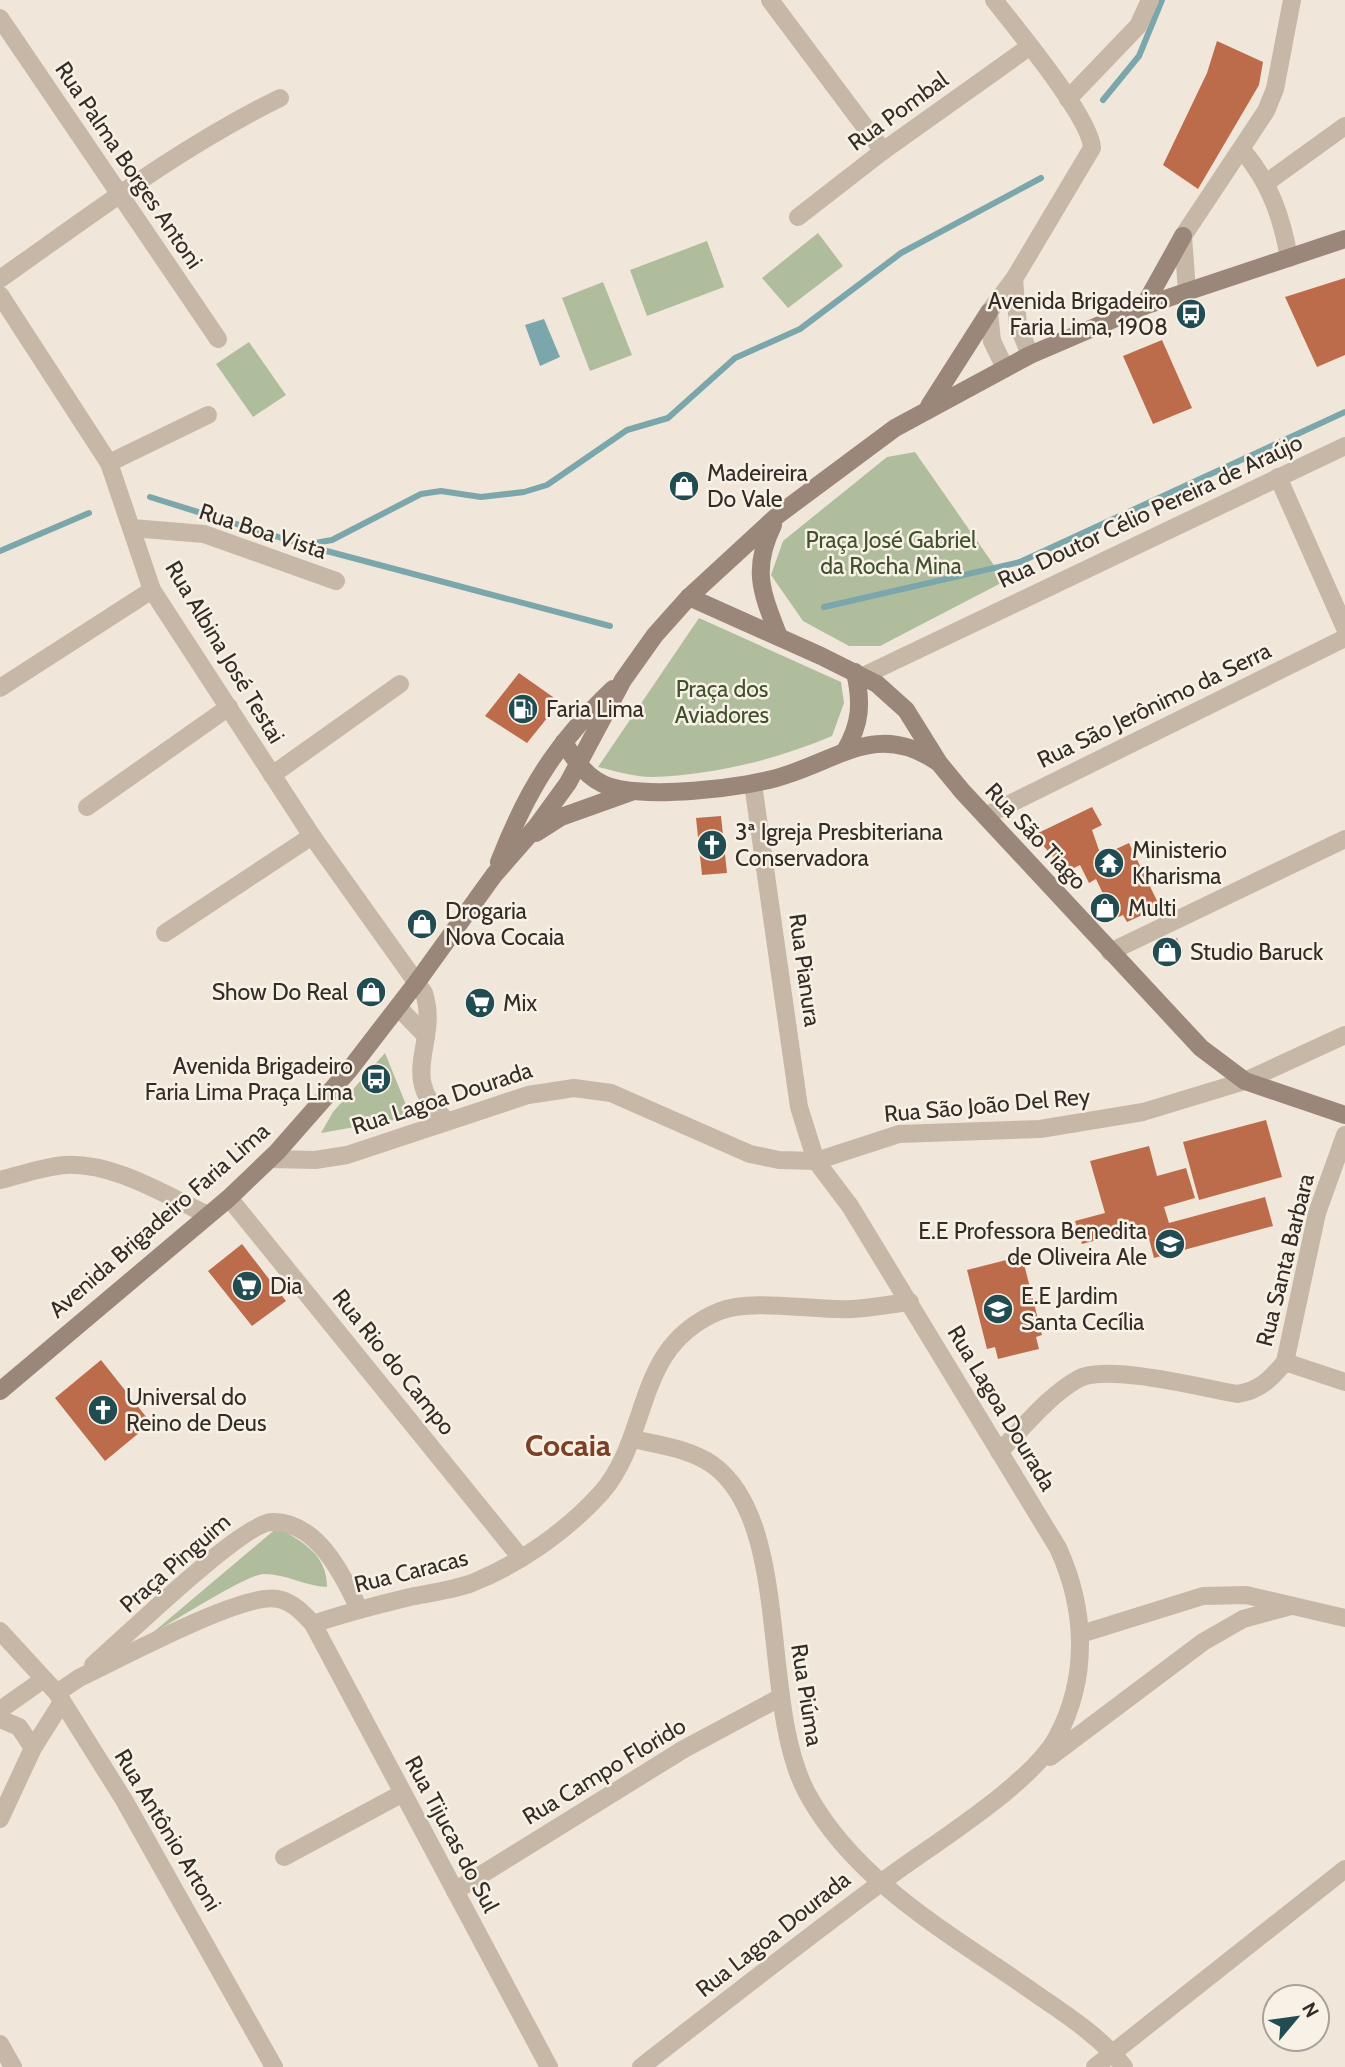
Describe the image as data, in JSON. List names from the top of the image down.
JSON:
{
  "streets": {
    "main road": ["Rua São Tiago", "Avenida Brigadeiro Faria Lima"],
    "street": [
      "Rua Pombal",
      "Rua Palma Borges Antoni",
      "Rua Doutor Célio Pereira de Araújo",
      "Rua Boa Vista",
      "Rua Albina José Testai",
      "Rua São Jerônimo da Serra",
      "Rua Pianura",
      "Rua Lagoa Dourada",
      "Rua São João Del Rey",
      "Rua Santa Barbara",
      "Rua Rio do Campo",
      "Praça Pinguim",
      "Rua Caracas",
      "Rua Piúma",
      "Rua Campo Florido",
      "Rua Antônio Artoni",
      "Rua Tijucas do Sul"
    ]
  },
  "crossings": [
    ["Rua Doutor Célio Pereira de Araújo", "Rua São Tiago"],
    ["Rua Boa Vista", "Rua Albina José Testai"],
    ["Rua Albina José Testai", "Avenida Brigadeiro Faria Lima"],
    ["Rua São Jerônimo da Serra", "Rua São Tiago"],
    ["Rua São Tiago", "Rua São João Del Rey"],
    ["Rua São Tiago", "Avenida Brigadeiro Faria Lima"],
    ["Rua Pianura", "Rua Lagoa Dourada"],
    ["Rua Pianura", "Rua São João Del Rey"],
    ["Rua Lagoa Dourada", "Rua São João Del Rey"],
    ["Rua Lagoa Dourada", "Avenida Brigadeiro Faria Lima"],
    ["Rua Lagoa Dourada", "Rua Santa Barbara"],
    ["Rua Lagoa Dourada", "Rua Caracas"],
    ["Rua Lagoa Dourada", "Rua Piúma"],
    ["Avenida Brigadeiro Faria Lima", "Rua Rio do Campo"],
    ["Rua Rio do Campo", "Rua Caracas"],
    ["Praça Pinguim", "Rua Caracas"],
    ["Rua Caracas", "Rua Piúma"],
    ["Rua Caracas", "Rua Tijucas do Sul"],
    ["Rua Piúma", "Rua Campo Florido"],
    ["Rua Campo Florido", "Rua Tijucas do Sul"]
  ],
  "districts": ["Cocaia"],
  "parks": ["Praça José Gabriel da Rocha Mina", "Praça dos Aviadores"],
  "places": {
    "bus stop": ["Avenida Brigadeiro Faria Lima, 1908", "Avenida Brigadeiro Faria Lima Praça Lima"],
    "shop": [
      "Madeireira Do Vale",
      "Multi",
      "Drogaria Nova Cocaia",
      "Studio Baruck",
      "Show Do Real"
    ],
    "fuel station": ["Faria Lima"],
    "church": ["3ª Igreja Presbiteriana Conservadora", "Universal do Reino de Deus"],
    "temple": ["Ministerio Kharisma"],
    "supermarket": ["Mix", "Dia"],
    "school or university": ["E.E Professora Benedita de Oliveira Ale", "E.E Jardim Santa Cecília"]
  },
  "north": "top right"
}
